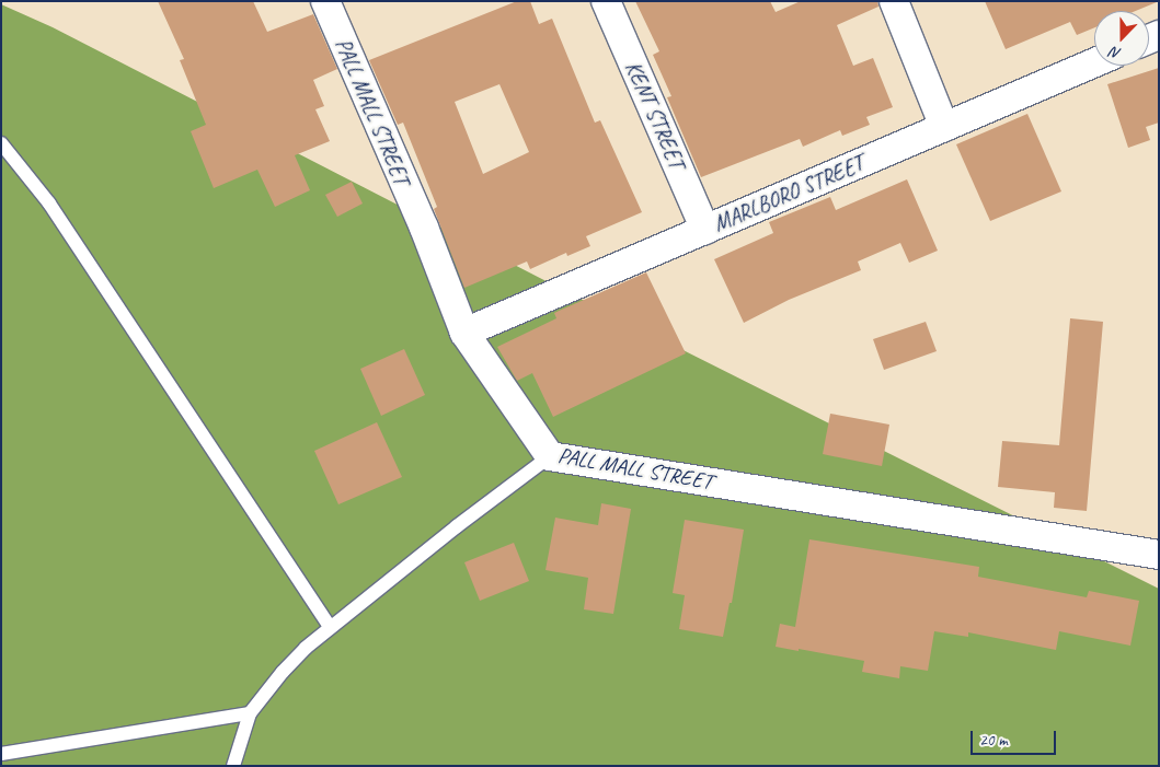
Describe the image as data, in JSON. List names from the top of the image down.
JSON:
{
  "streets": {
    "street": ["PALL MALL STREET", "KENT STREET", "MARLBORO STREET"]
  },
  "crossings": [
    ["PALL MALL STREET", "MARLBORO STREET"],
    ["KENT STREET", "MARLBORO STREET"]
  ],
  "scale_bar": "20 m",
  "north": "bottom"
}
